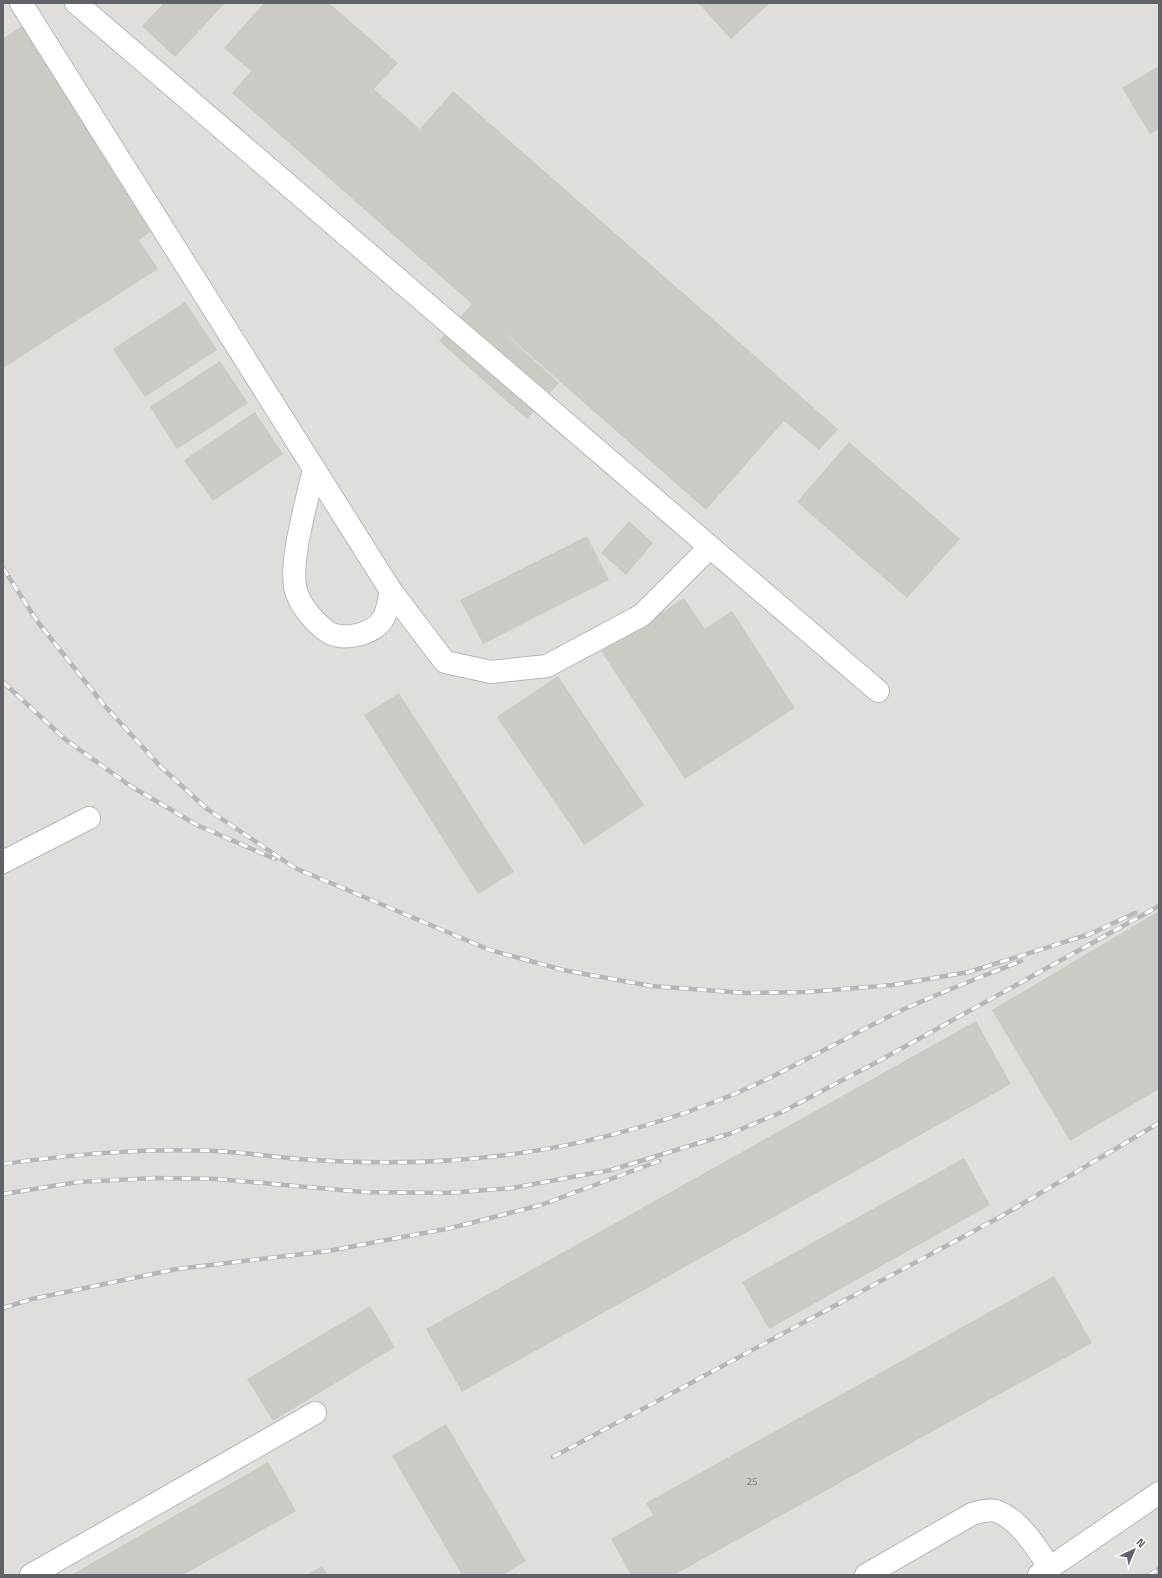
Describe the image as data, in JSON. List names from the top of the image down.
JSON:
{
  "house_numbers": ["25"],
  "north": "top right"
}
